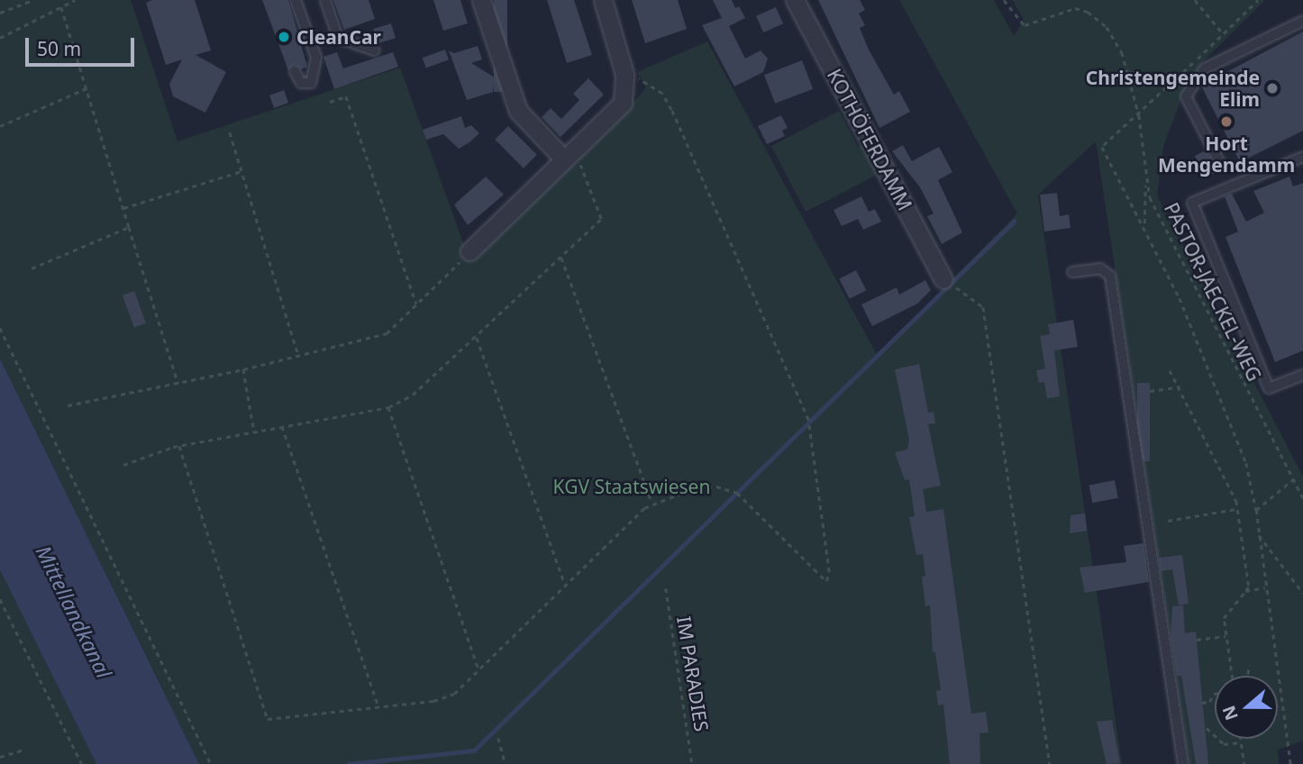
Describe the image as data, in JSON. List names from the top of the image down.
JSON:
{
  "streets": {
    "street": ["KOTHÖFERDAMM"],
    "path": ["PASTOR-JAECKEL-WEG", "IM PARADIES"]
  },
  "water": ["Mittellandkanal"],
  "parks": ["KGV Staatswiesen"],
  "places": ["CleanCar", "Christengemeinde Elim", "Hort Mengendamm"],
  "scale_bar": "50 m",
  "north": "left"
}
